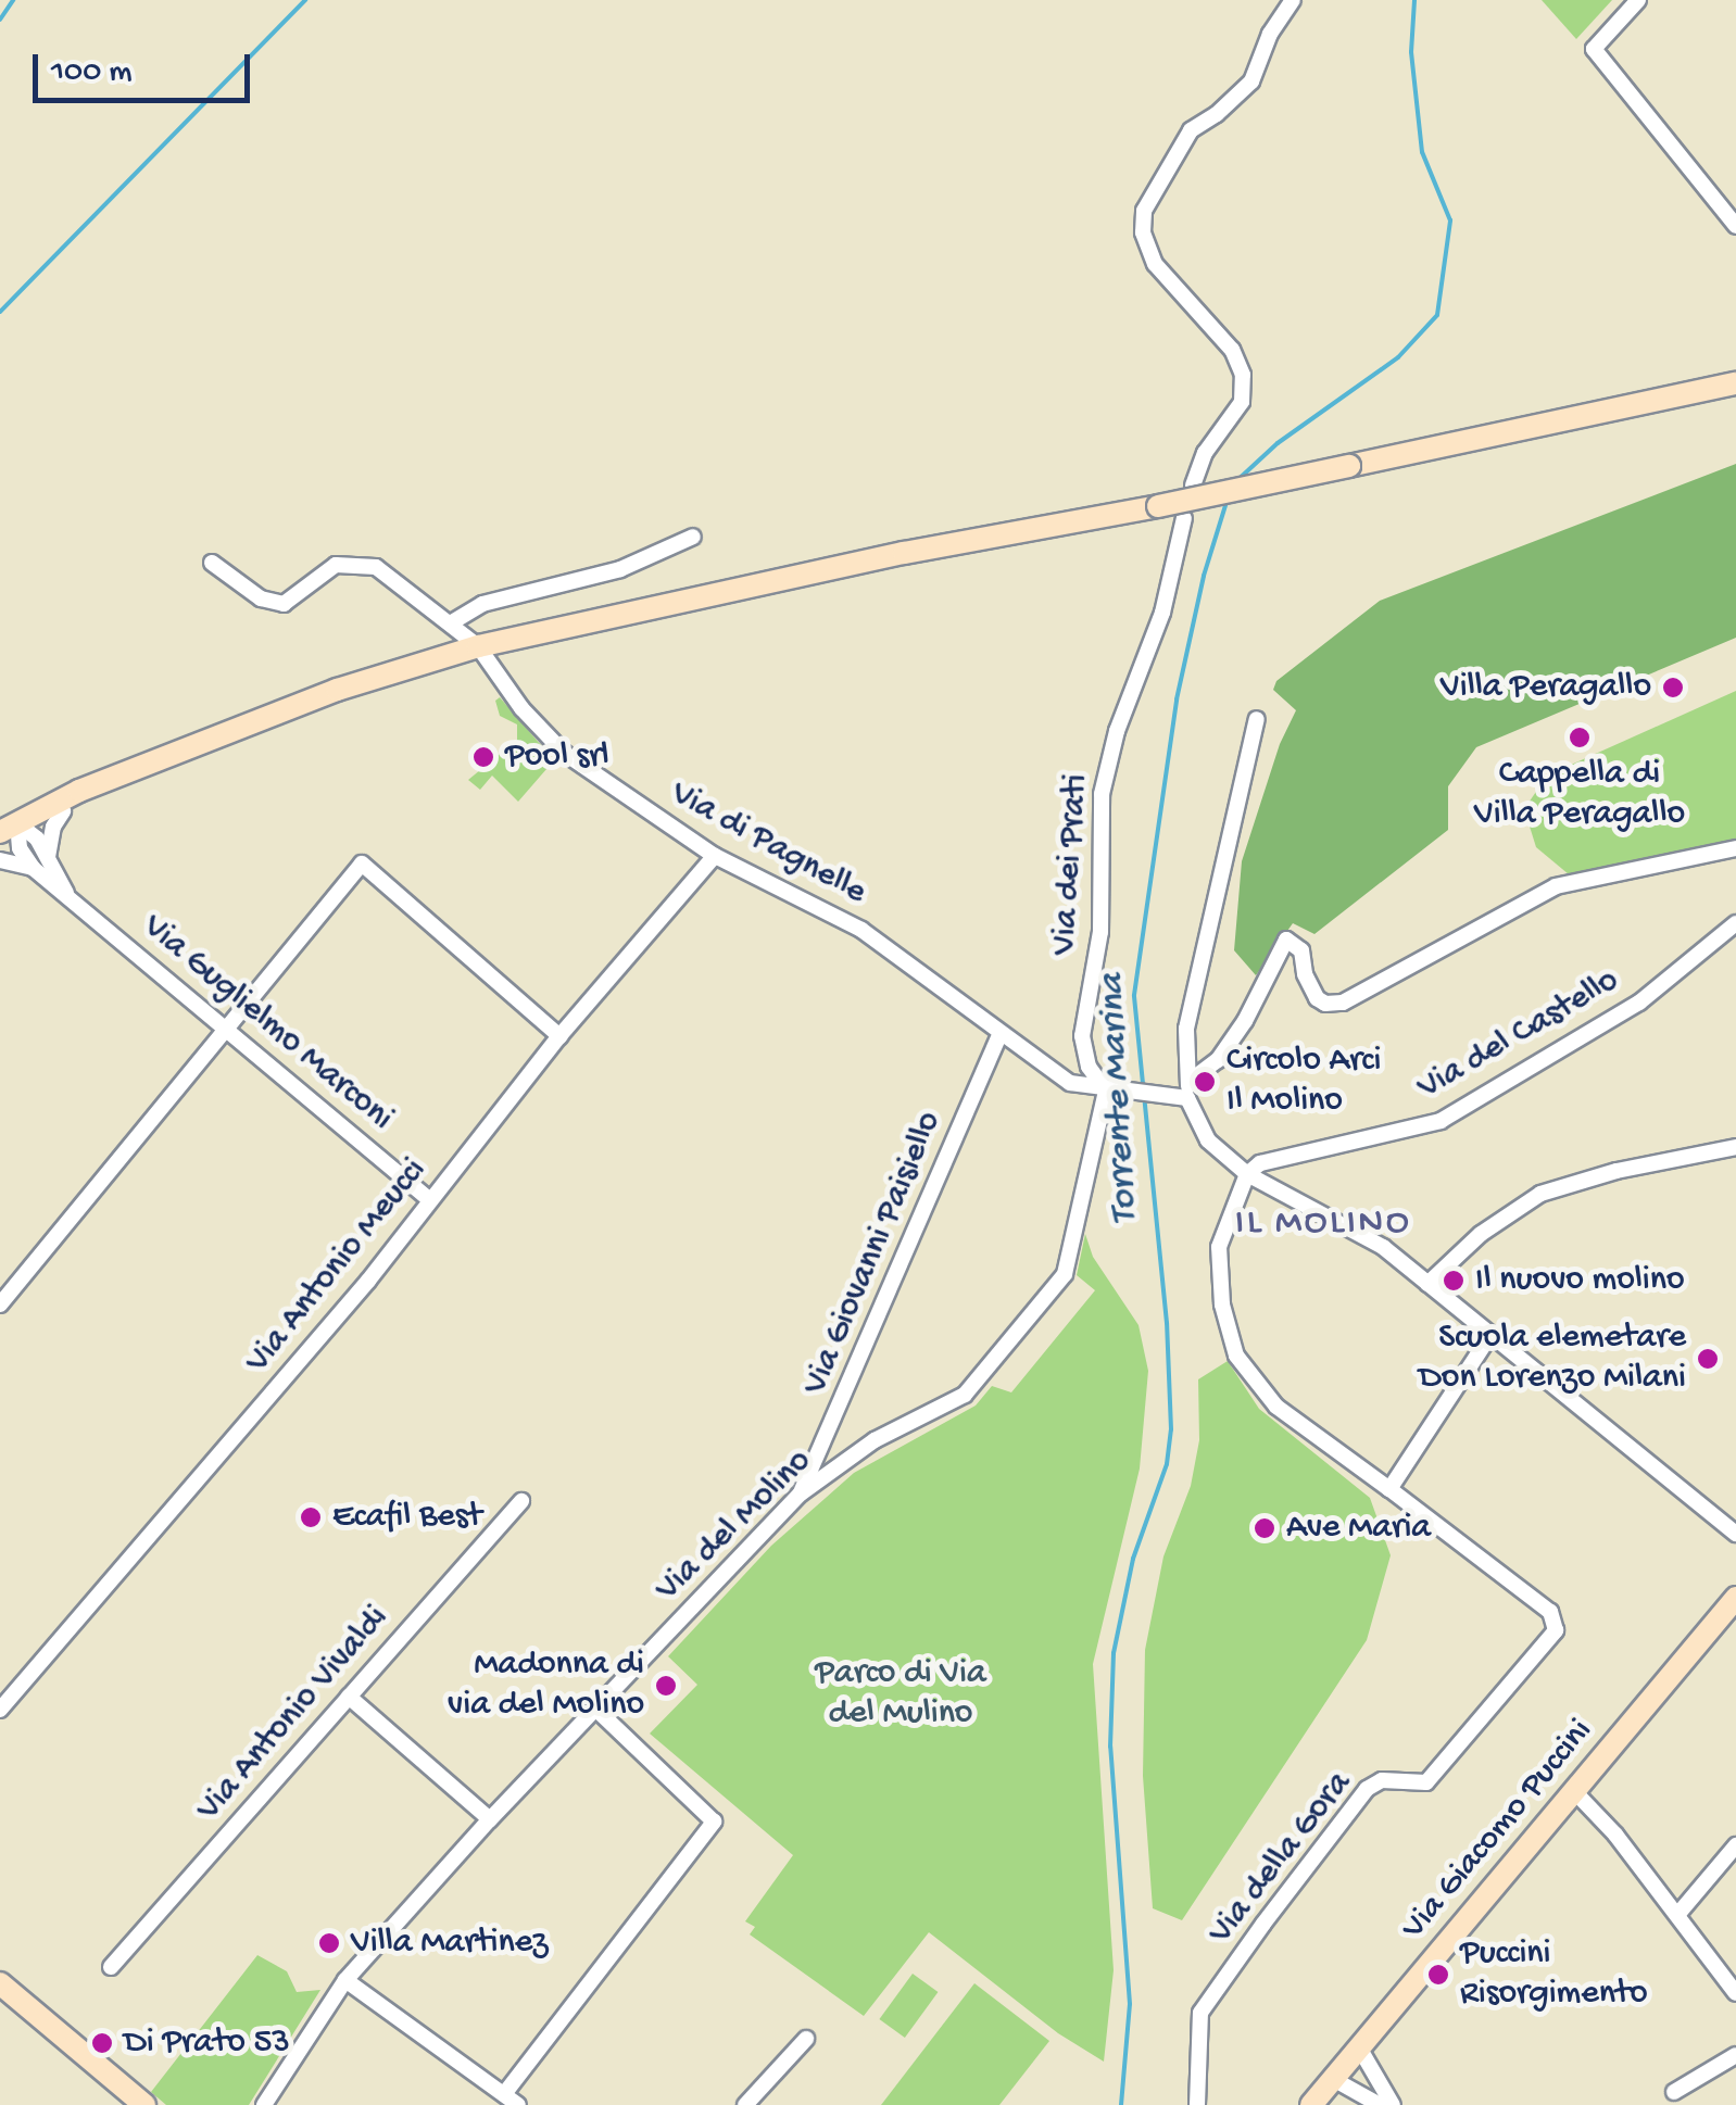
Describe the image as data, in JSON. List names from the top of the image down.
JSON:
{
  "streets": {
    "main road": ["Via Giacomo Puccini"],
    "street": [
      "Via di Pagnelle",
      "Via dei Prati",
      "Via Guglielmo Marconi",
      "Via del Castello",
      "Via Giovanni Paisiello",
      "Via Antonio Meucci",
      "Via del Molino",
      "Via Antonio Vivaldi",
      "Via della Gora"
    ]
  },
  "crossings": [
    ["Via di Pagnelle", "Via dei Prati"],
    ["Via di Pagnelle", "Via Giovanni Paisiello"],
    ["Via di Pagnelle", "Via Antonio Meucci"],
    ["Via di Pagnelle", "Via del Molino"],
    ["Via dei Prati", "Via del Molino"],
    ["Via Guglielmo Marconi", "Via Antonio Meucci"],
    ["Via Giovanni Paisiello", "Via del Molino"]
  ],
  "districts": ["IL MOLINO"],
  "water": ["Torrente Marina"],
  "parks": ["Parco di Via del Mulino"],
  "places": [
    "Villa Peragallo",
    "Cappella di Villa Peragallo",
    "Pool srl",
    "Circolo Arci Il Molino",
    "Il nuovo molino",
    "Scuola elemetare Don Lorenzo Milani",
    "Ecafil Best",
    "Ave Maria",
    "Madonna di via del Molino",
    "Villa Martinez",
    "Puccini Risorgimento",
    "Di Prato 53"
  ],
  "scale_bar": "100 m"
}
